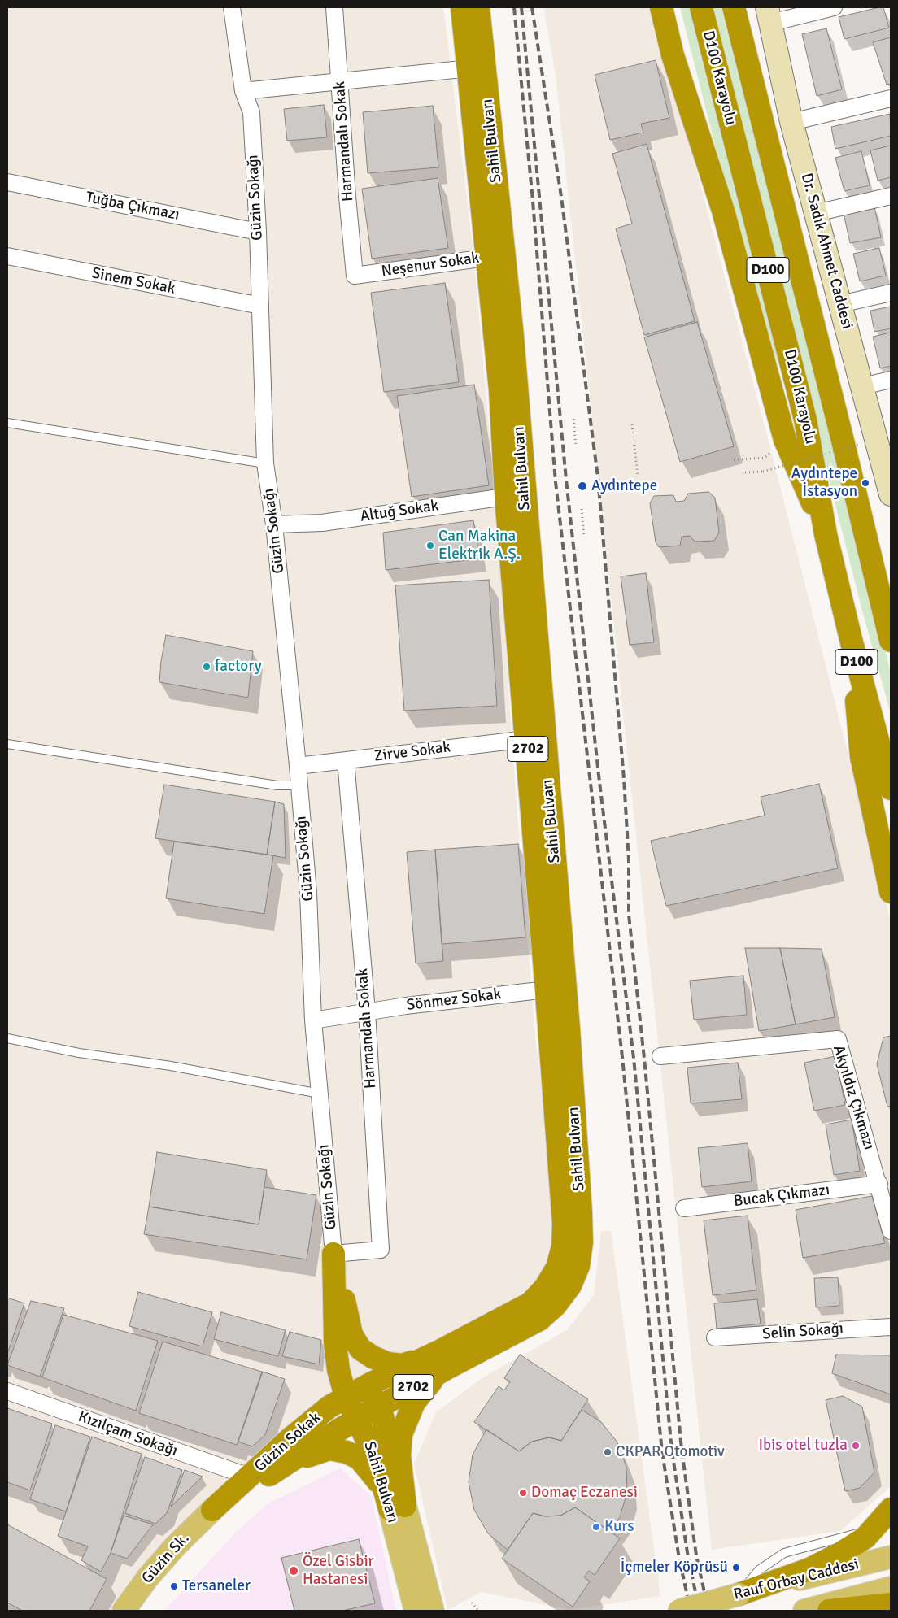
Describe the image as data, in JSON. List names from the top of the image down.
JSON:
{
  "streets": {
    "highway": [
      "D100 Karayolu",
      "Sahil Bulvarı",
      "D100",
      "2702",
      "Güzin Sokak"
    ],
    "main road": ["Dr. Sadık Ahmet Caddesi", "Güzin Sk.", "Rauf Orbay Caddesi"],
    "street": [
      "Harmandalı Sokak",
      "Güzin Sokağı",
      "Tuğba Çıkmazı",
      "Neşenur Sokak",
      "Sinem Sokak",
      "Altuğ Sokak",
      "Zirve Sokak",
      "Sönmez Sokak",
      "Akyıldız Çıkmazı",
      "Bucak Çıkmazı",
      "Selin Sokağı",
      "Kızılçam Sokağı"
    ]
  },
  "crossings": [
    ["Sahil Bulvarı", "Harmandalı Sokak"],
    ["Sahil Bulvarı", "Güzin Sokağı"],
    ["Sahil Bulvarı", "Neşenur Sokak"],
    ["Sahil Bulvarı", "Altuğ Sokak"],
    ["Sahil Bulvarı", "Zirve Sokak"],
    ["Sahil Bulvarı", "Sönmez Sokak"],
    ["Sahil Bulvarı", "Güzin Sokak"],
    ["Harmandalı Sokak", "Güzin Sokağı"],
    ["Harmandalı Sokak", "Neşenur Sokak"],
    ["Harmandalı Sokak", "Zirve Sokak"],
    ["Harmandalı Sokak", "Sönmez Sokak"],
    ["Güzin Sokağı", "Tuğba Çıkmazı"],
    ["Güzin Sokağı", "Sinem Sokak"],
    ["Güzin Sokağı", "Altuğ Sokak"],
    ["Güzin Sokağı", "Zirve Sokak"],
    ["Güzin Sokağı", "Sönmez Sokak"],
    ["Akyıldız Çıkmazı", "Bucak Çıkmazı"],
    ["Kızılçam Sokağı", "Güzin Sokak"],
    ["Güzin Sokak", "Güzin Sk."]
  ],
  "places": [
    "Aydıntepe İstasyon",
    "Aydıntepe",
    "Can Makina Elektrik A.Ş.",
    "factory",
    "Ibis otel tuzla",
    "CKPAR Otomotiv",
    "Domaç Eczanesi",
    "Kurs",
    "İçmeler Köprüsü",
    "Özel Gisbir Hastanesi",
    "Tersaneler"
  ]
}
